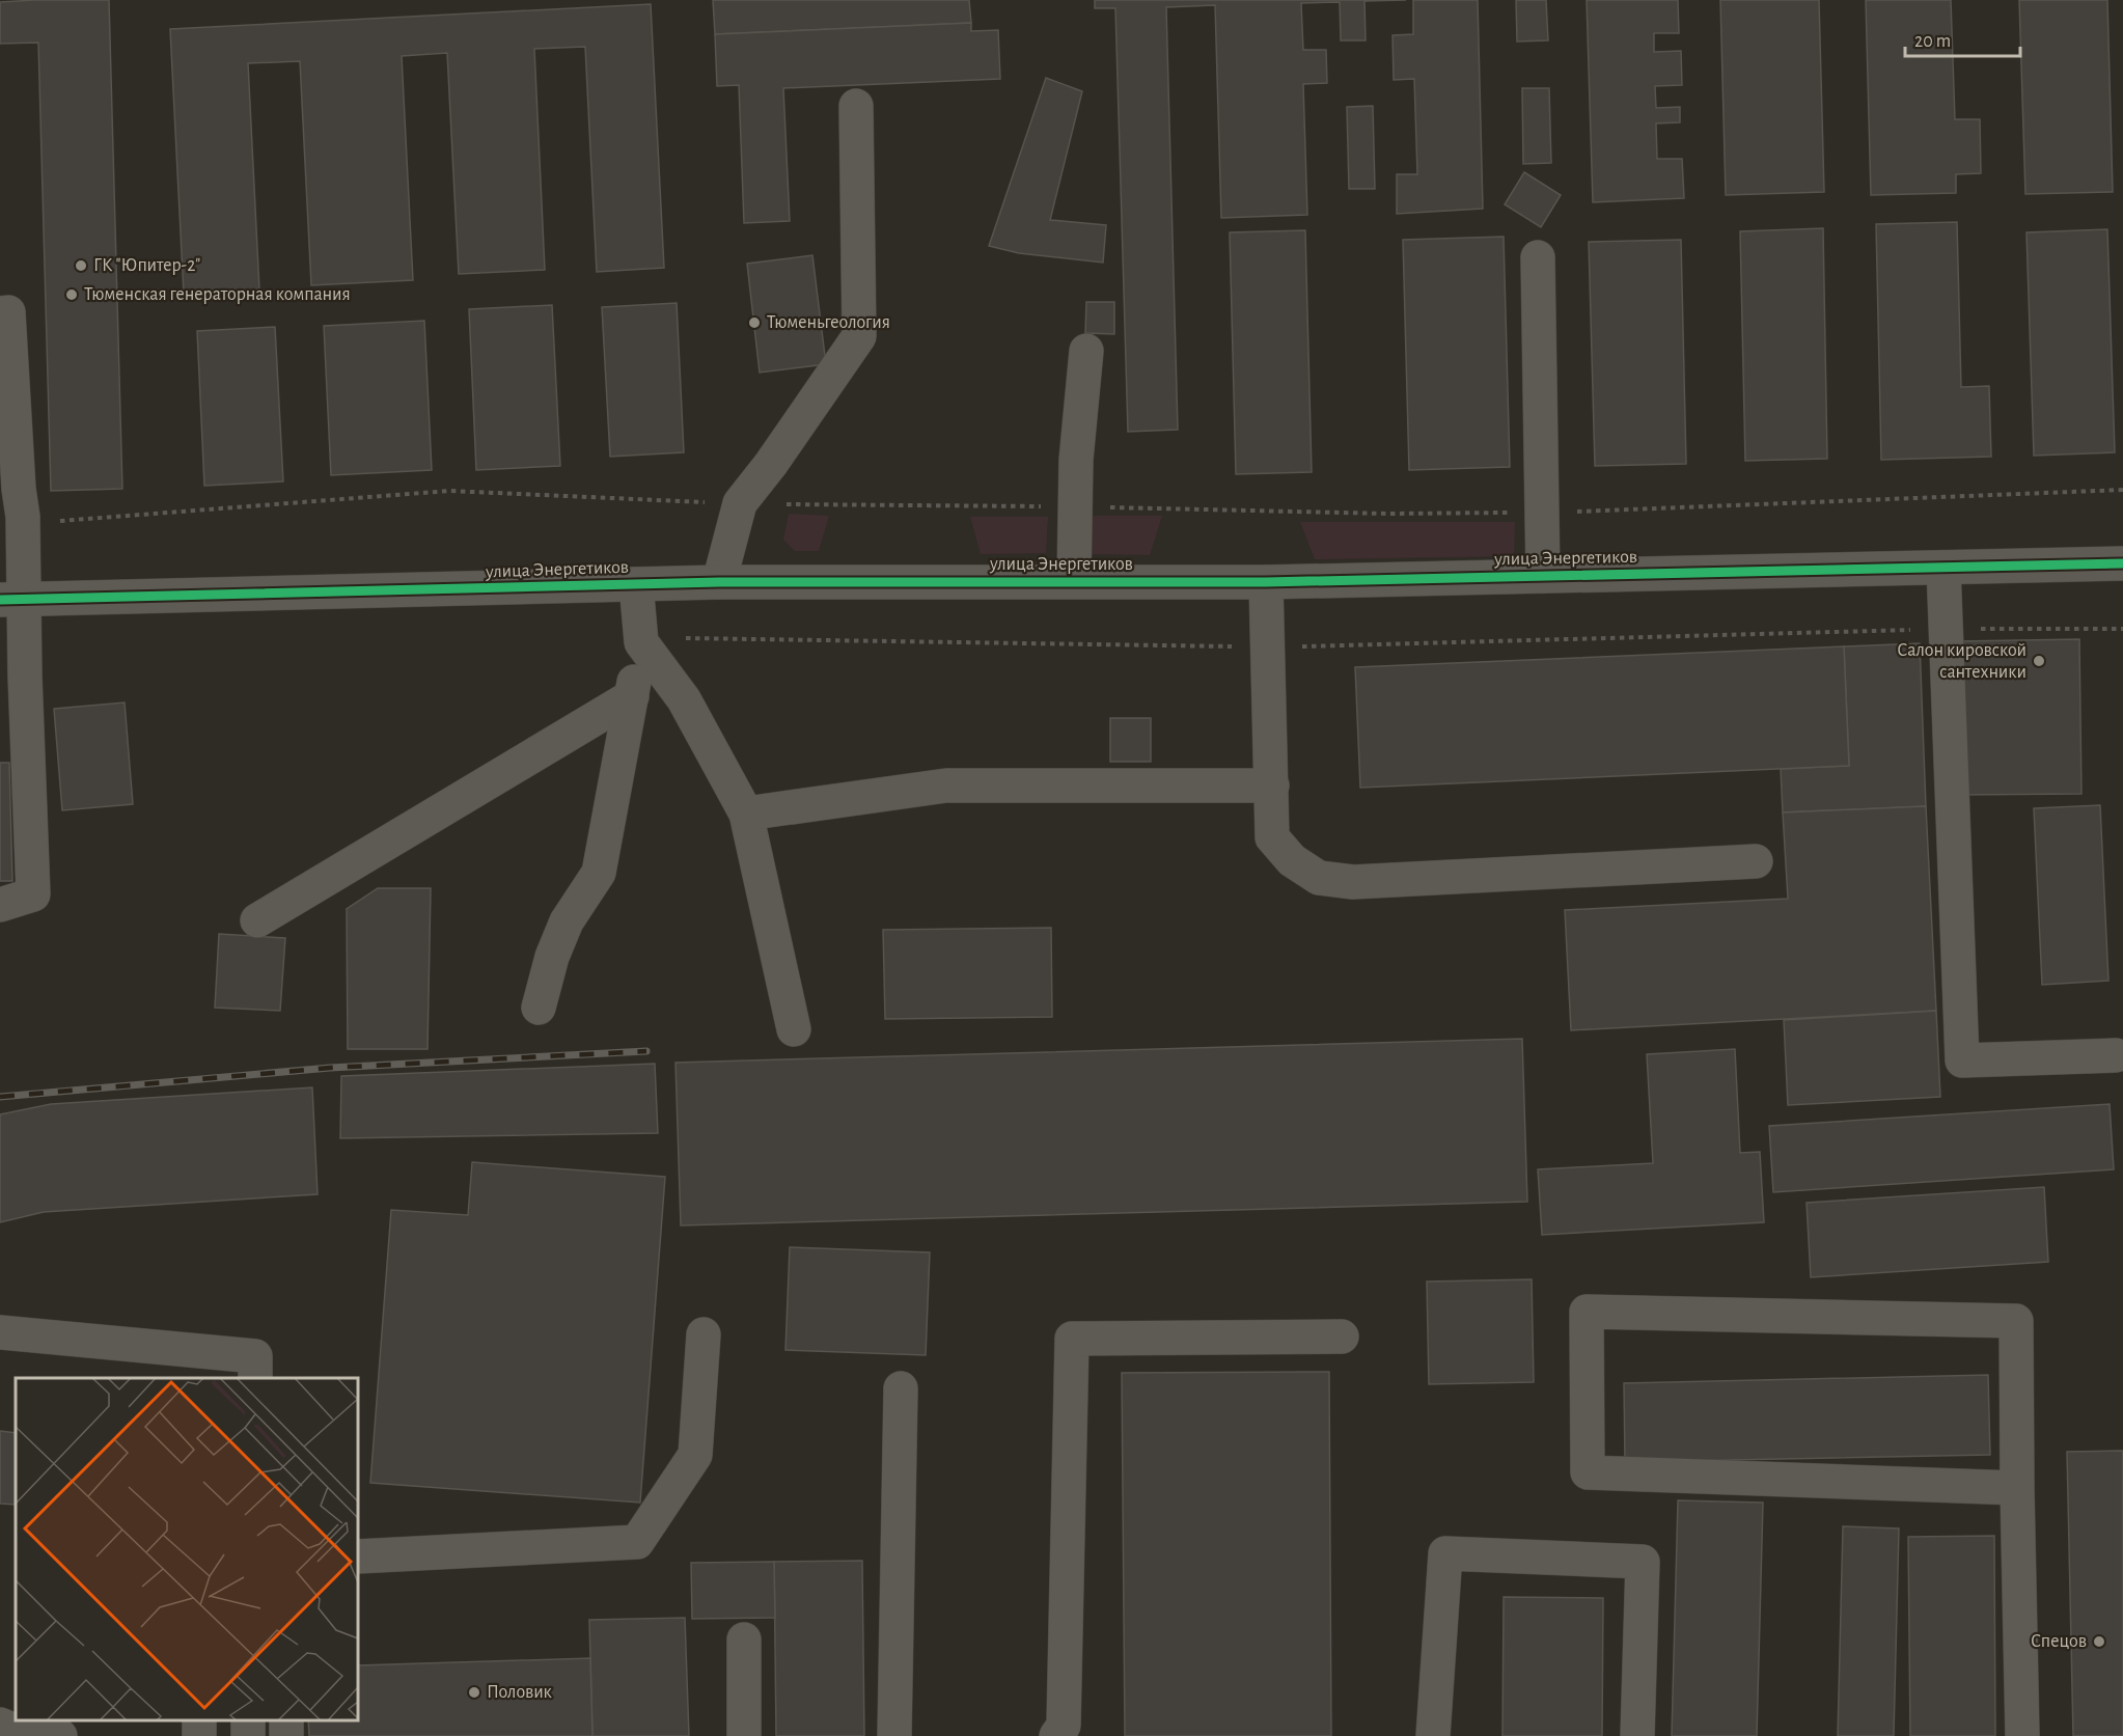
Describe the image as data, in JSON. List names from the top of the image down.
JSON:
{
  "streets": {
    "street": ["улица Энергетиков"]
  },
  "places": [
    "ГК \"Юпитер-2\"",
    "Тюменская генераторная компания",
    "Тюменьгеология",
    "Салон кировской сантехники",
    "Спецов",
    "Половик"
  ],
  "scale_bar": "20 m"
}
